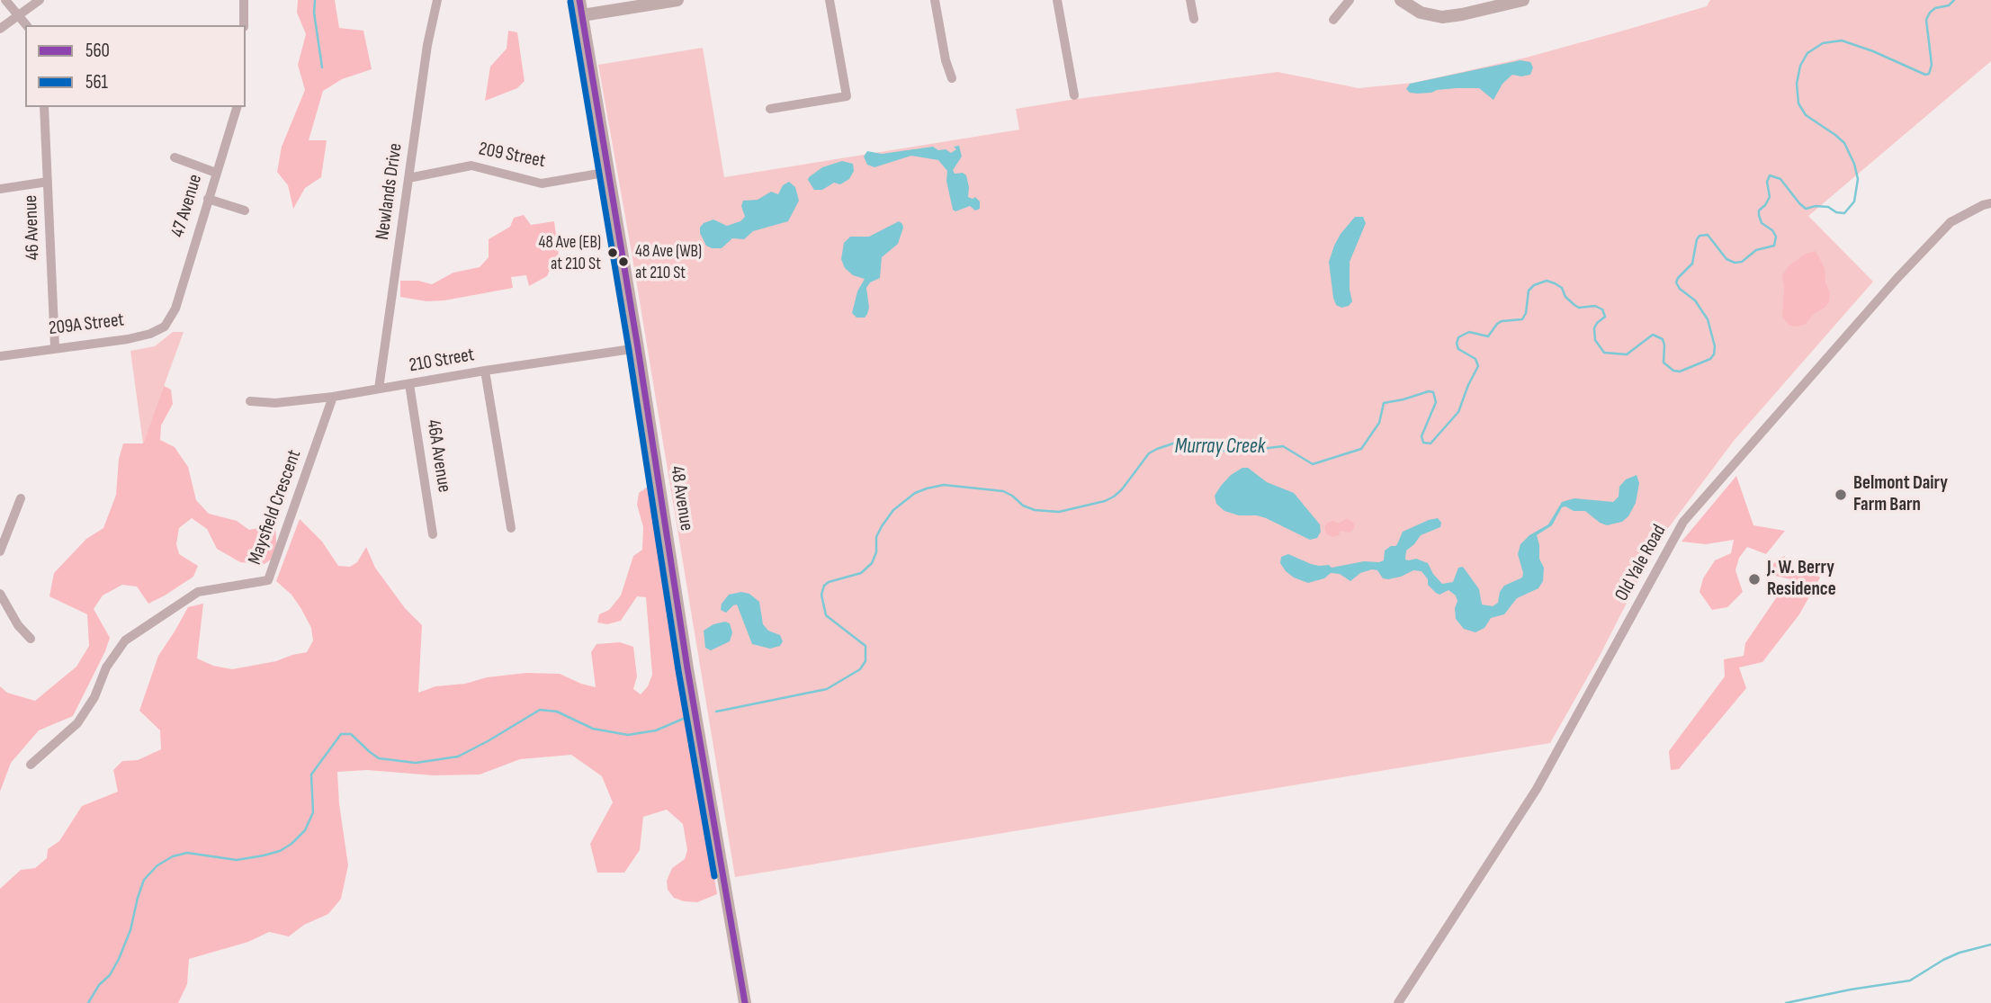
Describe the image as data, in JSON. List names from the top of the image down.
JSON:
{
  "streets": {
    "main road": ["48 Avenue"],
    "street": [
      "209 Street",
      "Newlands Drive",
      "47 Avenue",
      "46 Avenue",
      "209A Street",
      "210 Street",
      "46A Avenue",
      "Maysfield Crescent",
      "Old Yale Road"
    ]
  },
  "crossings": [
    ["209 Street", "Newlands Drive"],
    ["209 Street", "48 Avenue"],
    ["Newlands Drive", "210 Street"],
    ["47 Avenue", "209A Street"],
    ["46 Avenue", "209A Street"],
    ["210 Street", "46A Avenue"],
    ["210 Street", "48 Avenue"],
    ["210 Street", "Maysfield Crescent"]
  ],
  "water": ["Murray Creek"],
  "places": [
    "48 Ave (EB) at 210 St",
    "48 Ave (WB) at 210 St",
    "Belmont Dairy Farm Barn",
    "J. W. Berry Residence"
  ],
  "lines": ["transit line 560", "transit line 561"],
  "legend": ["560", "561"]
}
